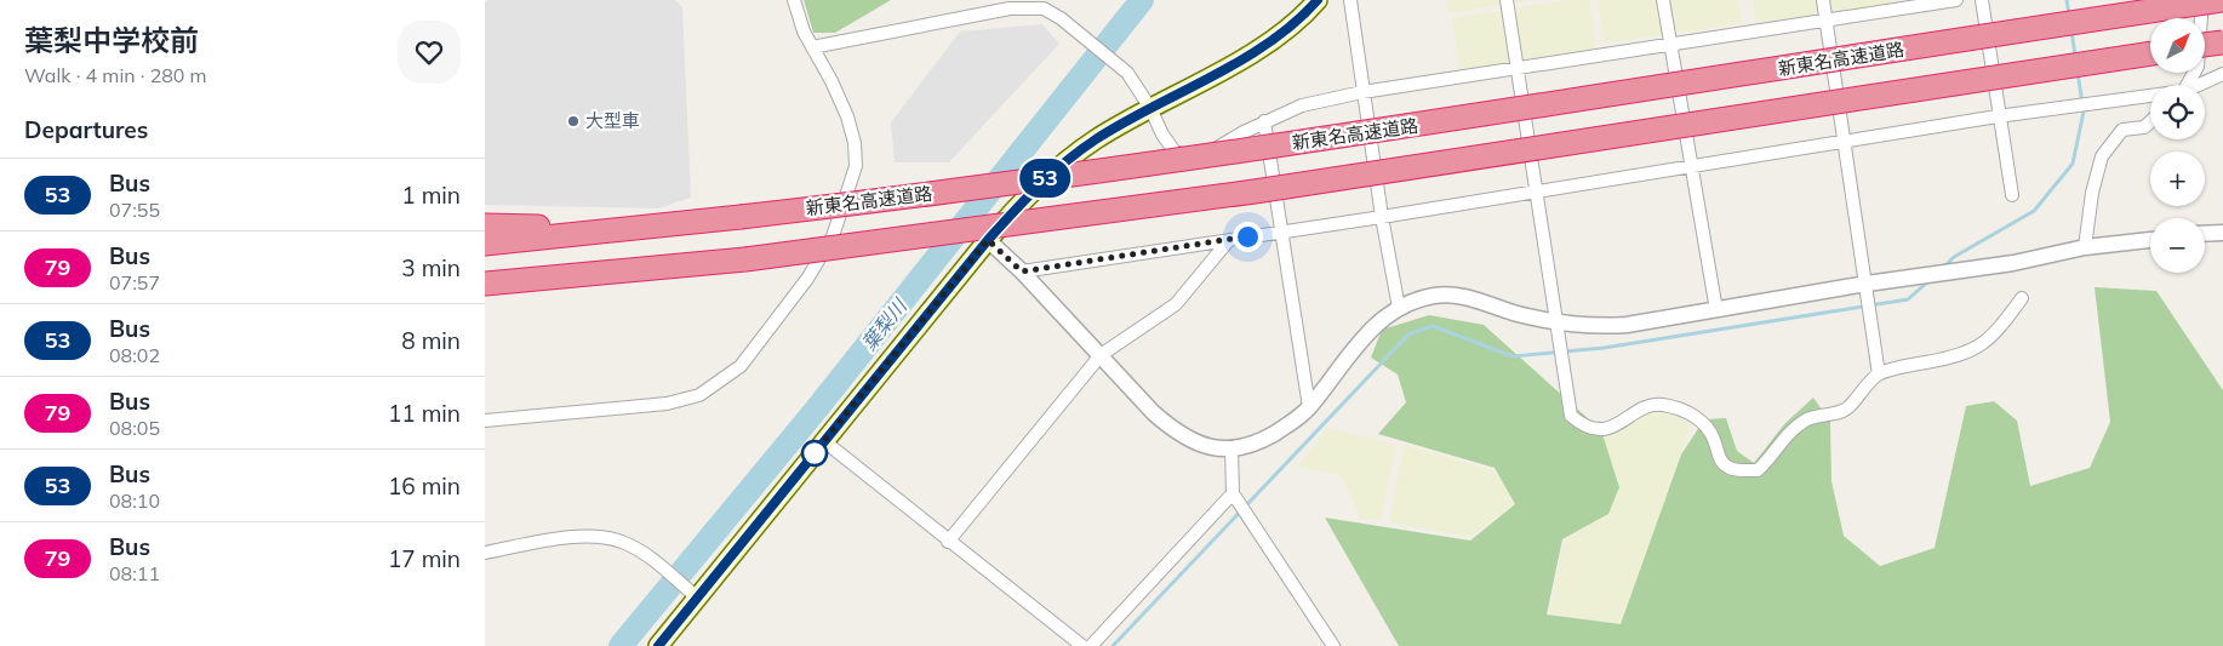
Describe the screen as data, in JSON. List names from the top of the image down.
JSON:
{
  "streets": {
    "highway": ["新東名高速道路"]
  },
  "water": ["葉梨川"],
  "places": ["大型車"],
  "lines": ["bus line 53"],
  "north": "top right",
  "page": {
    "heading": [
      ["葉梨中学校前", "Walk · 4 min · 280 m"],
      "Departures"
    ],
    "on_map": "53",
    "map_buttons": ["+", "−"],
    "list": [
      {
        "mark": "53",
        "name": "Bus",
        "note": "07:55",
        "value": "1 min"
      },
      {
        "mark": "79",
        "name": "Bus",
        "note": "07:57",
        "value": "3 min"
      },
      {
        "mark": "53",
        "name": "Bus",
        "note": "08:02",
        "value": "8 min"
      },
      {
        "mark": "79",
        "name": "Bus",
        "note": "08:05",
        "value": "11 min"
      },
      {
        "mark": "53",
        "name": "Bus",
        "note": "08:10",
        "value": "16 min"
      },
      {
        "mark": "79",
        "name": "Bus",
        "note": "08:11",
        "value": "17 min"
      }
    ]
  }
}
